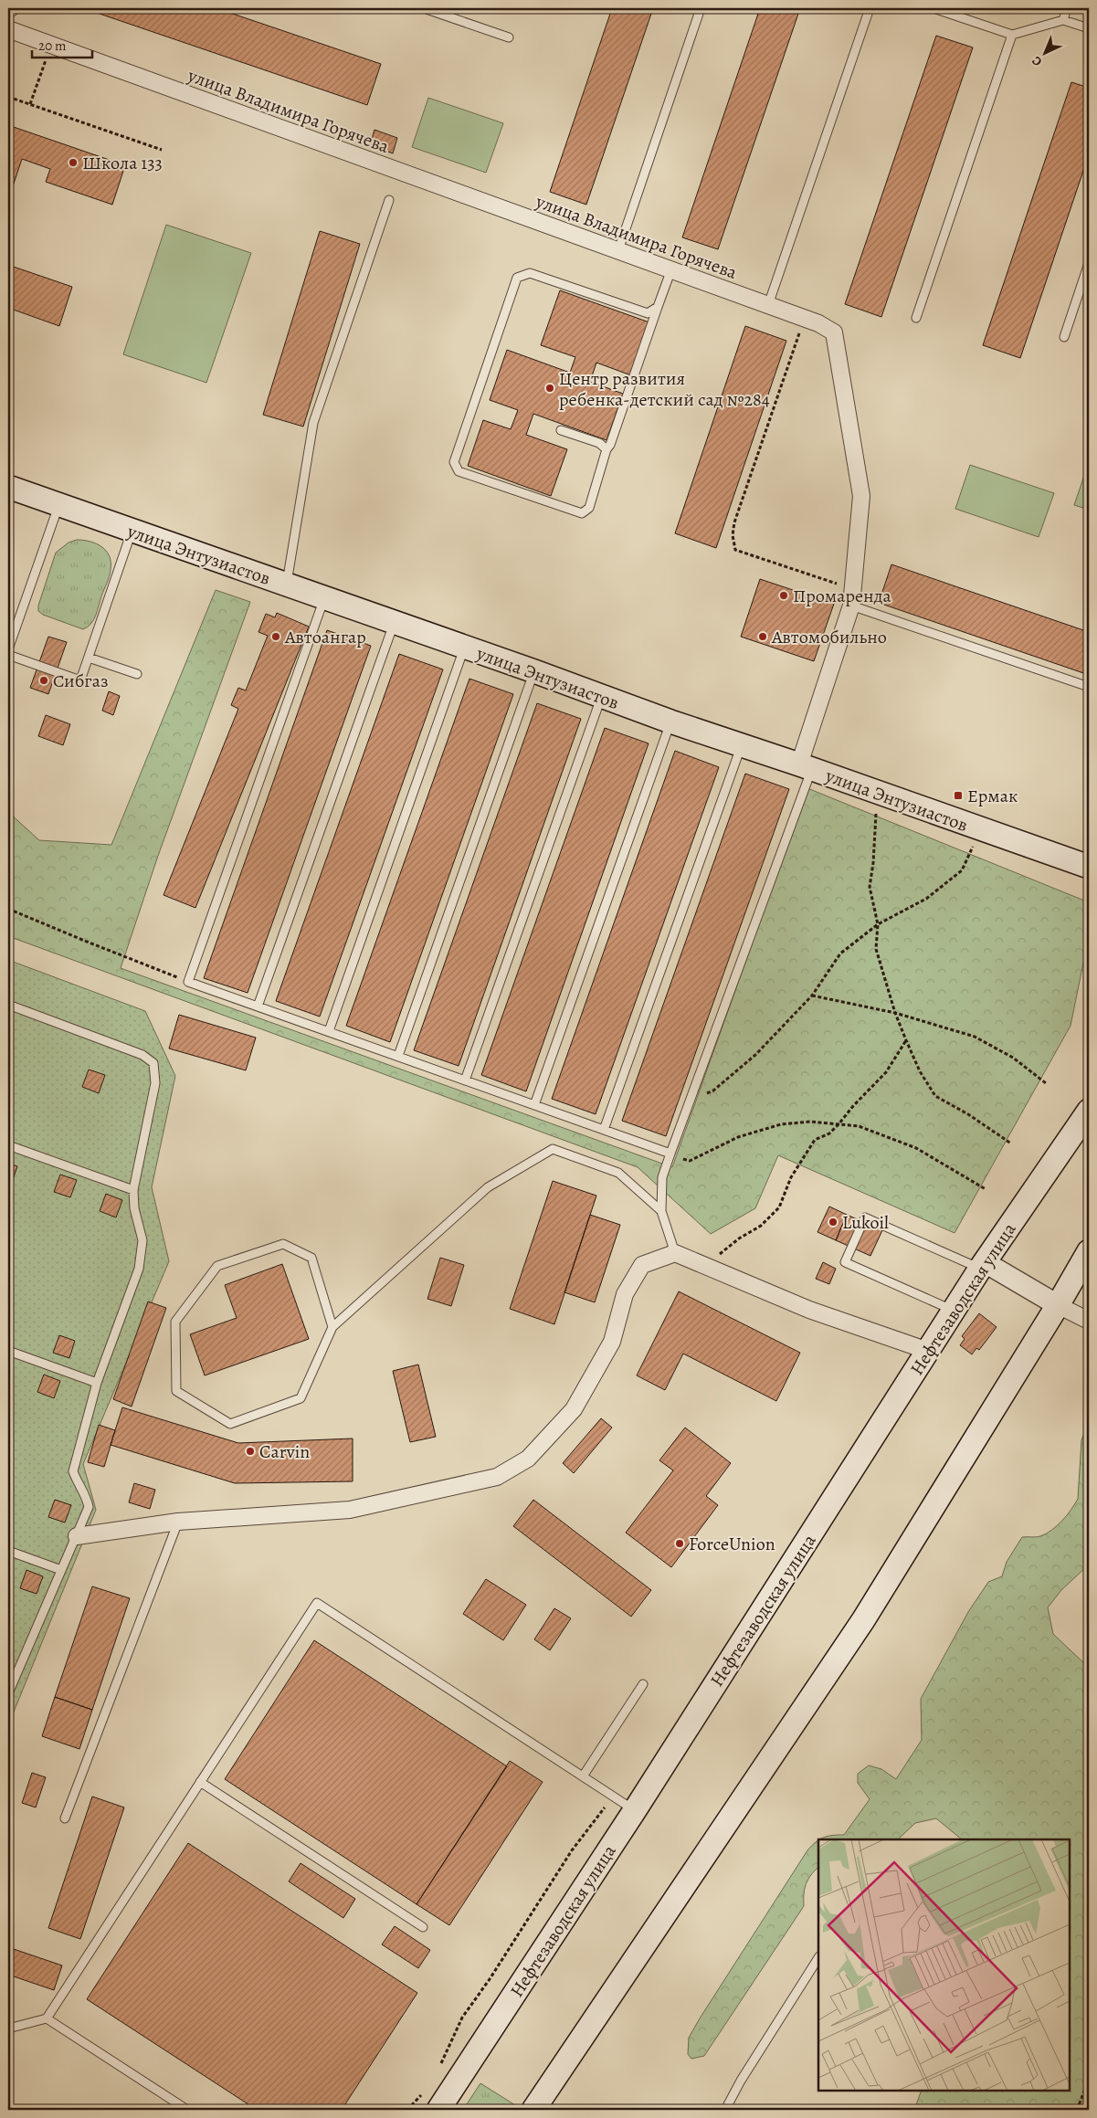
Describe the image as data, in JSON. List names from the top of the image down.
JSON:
{
  "streets": {
    "main road": ["улица Энтузиастов", "Нефтезаводская улица"],
    "street": ["улица Владимира Горячева"]
  },
  "crossings": [
    ["улица Владимира Горячева", "улица Энтузиастов"]
  ],
  "places": {
    "other": [
      "Школа 133",
      "Центр развития ребенка-детский сад №284",
      "Промаренда",
      "Автоангар",
      "Автомобильно",
      "Сибгаз",
      "Lukoil",
      "Carvin",
      "ForceUnion"
    ],
    "transit": ["Ермак"]
  },
  "scale_bar": "20 m",
  "north": "bottom left"
}
